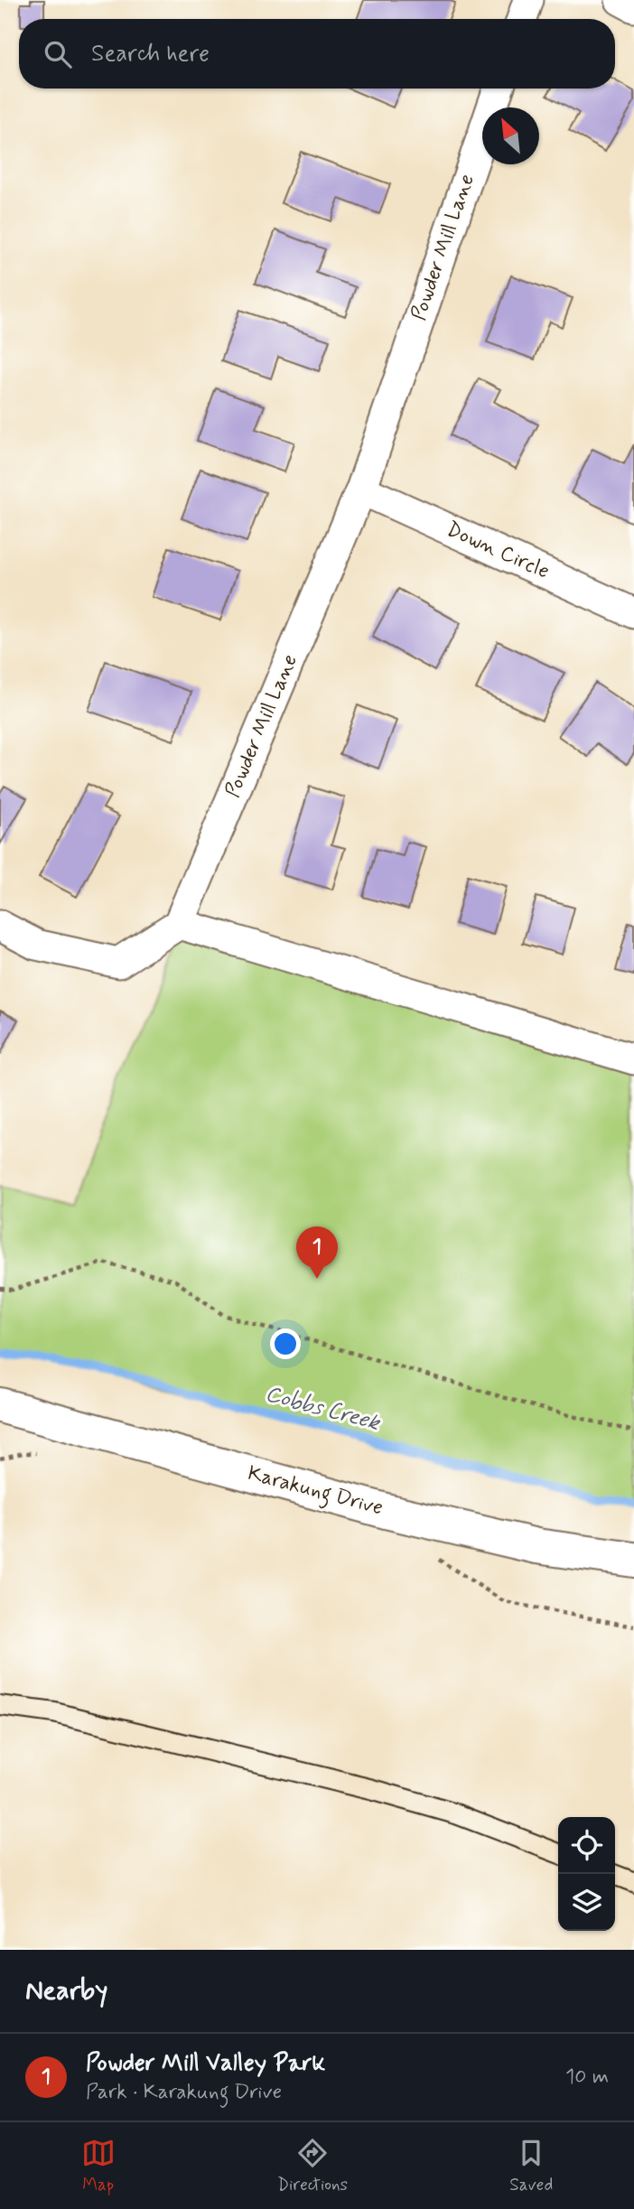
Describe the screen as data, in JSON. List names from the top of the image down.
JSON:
{
  "streets": {
    "street": ["Powder Mill Lane", "Down Circle", "Karakung Drive"]
  },
  "crossings": [
    ["Powder Mill Lane", "Down Circle"]
  ],
  "water": ["Cobbs Creek"],
  "north": "top left",
  "page": {
    "search": "Search here",
    "pins": "1",
    "heading": "Nearby",
    "list": [
      {
        "mark": "1",
        "name": "Powder Mill Valley Park",
        "note": "Park · Karakung Drive",
        "value": "10 m"
      }
    ],
    "nav": ["Map", "Directions", "Saved"]
  }
}
